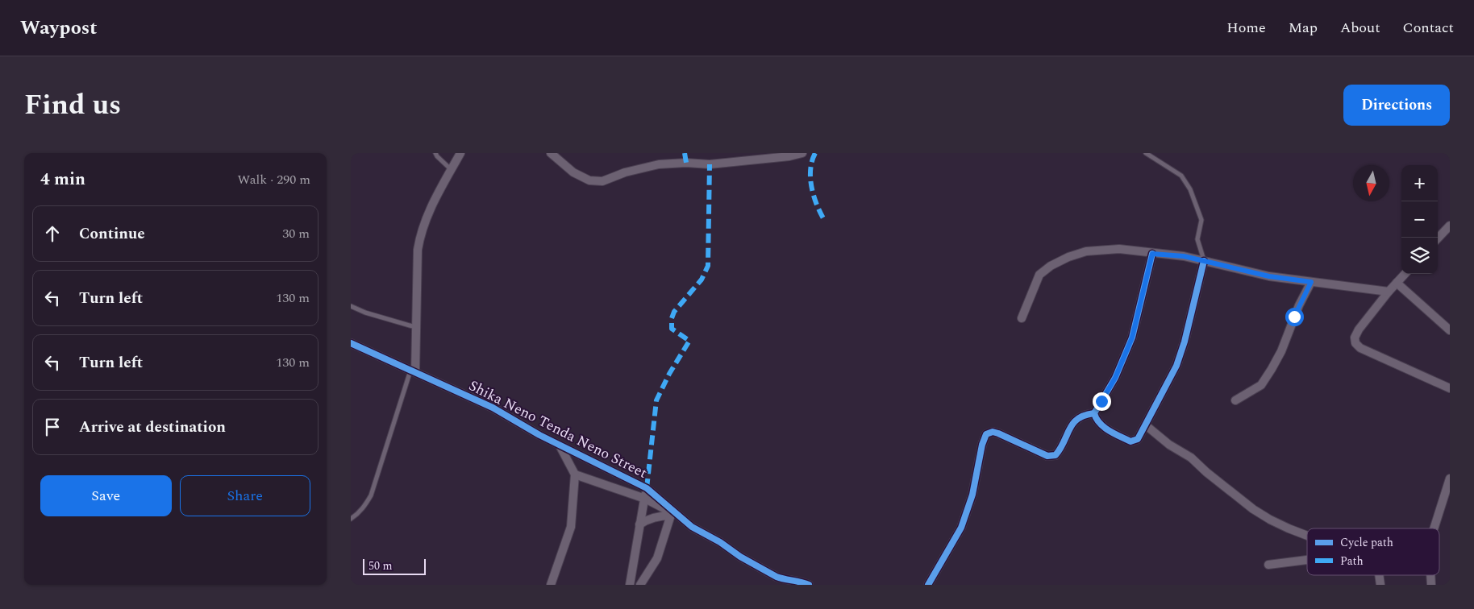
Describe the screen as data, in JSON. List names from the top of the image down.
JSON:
{
  "streets": {
    "street": ["Shika Neno Tenda Neno Street"]
  },
  "legend": ["Cycle path", "Path"],
  "scale_bar": "50 m",
  "north": "bottom",
  "page": {
    "header": "Waypost",
    "nav": [
      "Home",
      "Map",
      "About",
      "Contact"
    ],
    "title": "Find us",
    "buttons": [
      "Directions",
      ["Save", "Share"]
    ],
    "heading": ["4 min", "Walk · 290 m"],
    "map_buttons": ["+", "−"],
    "list": [
      ["Continue", "30 m"],
      ["Turn left", "130 m"],
      ["Turn left", "130 m"],
      "Arrive at destination"
    ],
    "scale": "50 m"
  }
}
